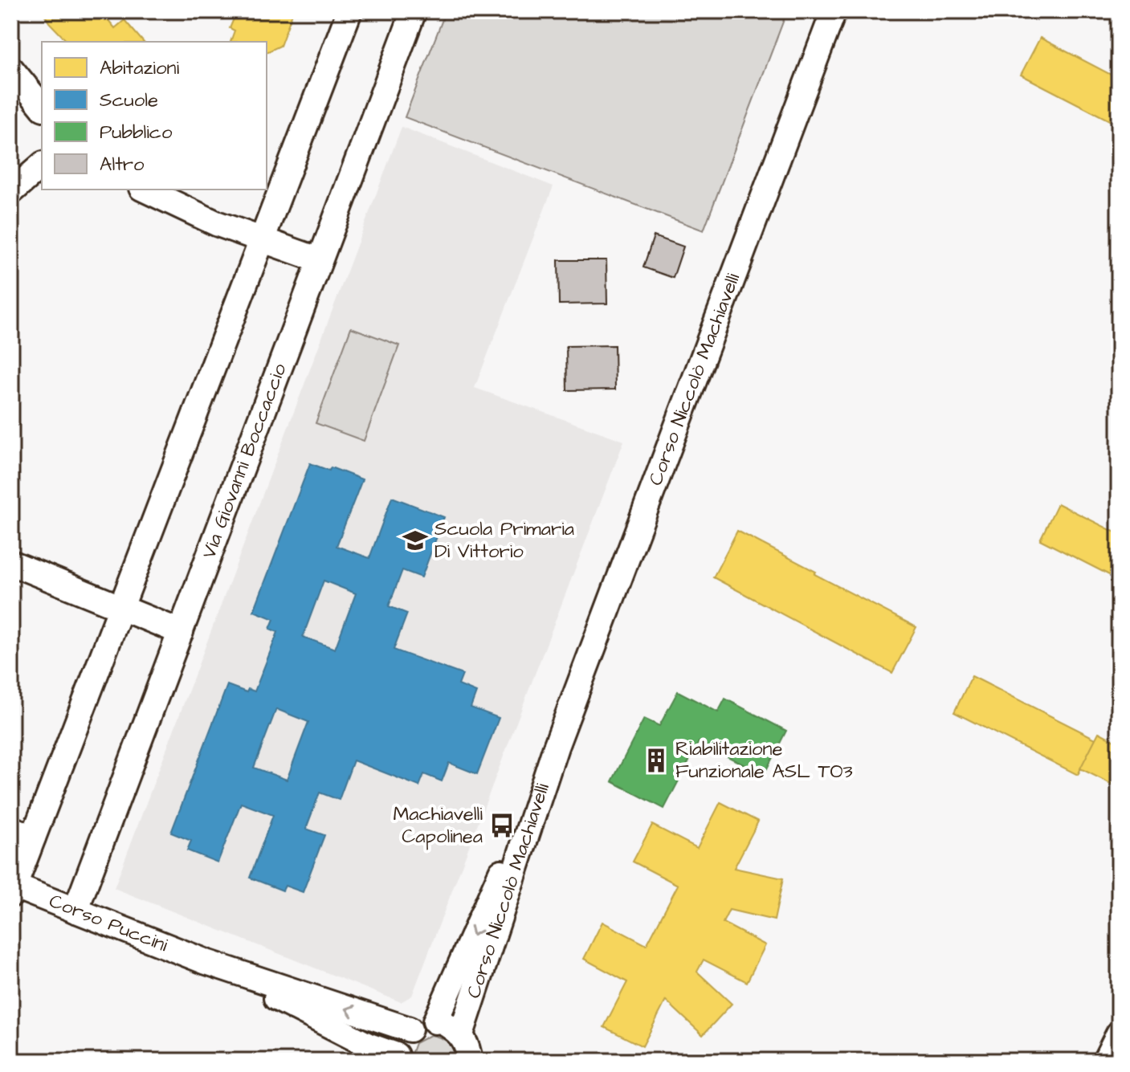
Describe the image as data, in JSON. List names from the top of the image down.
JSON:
{
  "streets": {
    "street": ["Corso Niccolò Machiavelli", "Via Giovanni Boccaccio", "Corso Puccini"]
  },
  "crossings": [
    ["Via Giovanni Boccaccio", "Corso Puccini"]
  ],
  "places": {
    "school or university": ["Scuola Primaria Di Vittorio"],
    "building": ["Riabilitazione Funzionale ASL TO3"],
    "bus stop": ["Machiavelli Capolinea"]
  },
  "legend": [
    "Abitazioni",
    "Scuole",
    "Pubblico",
    "Altro"
  ]
}
